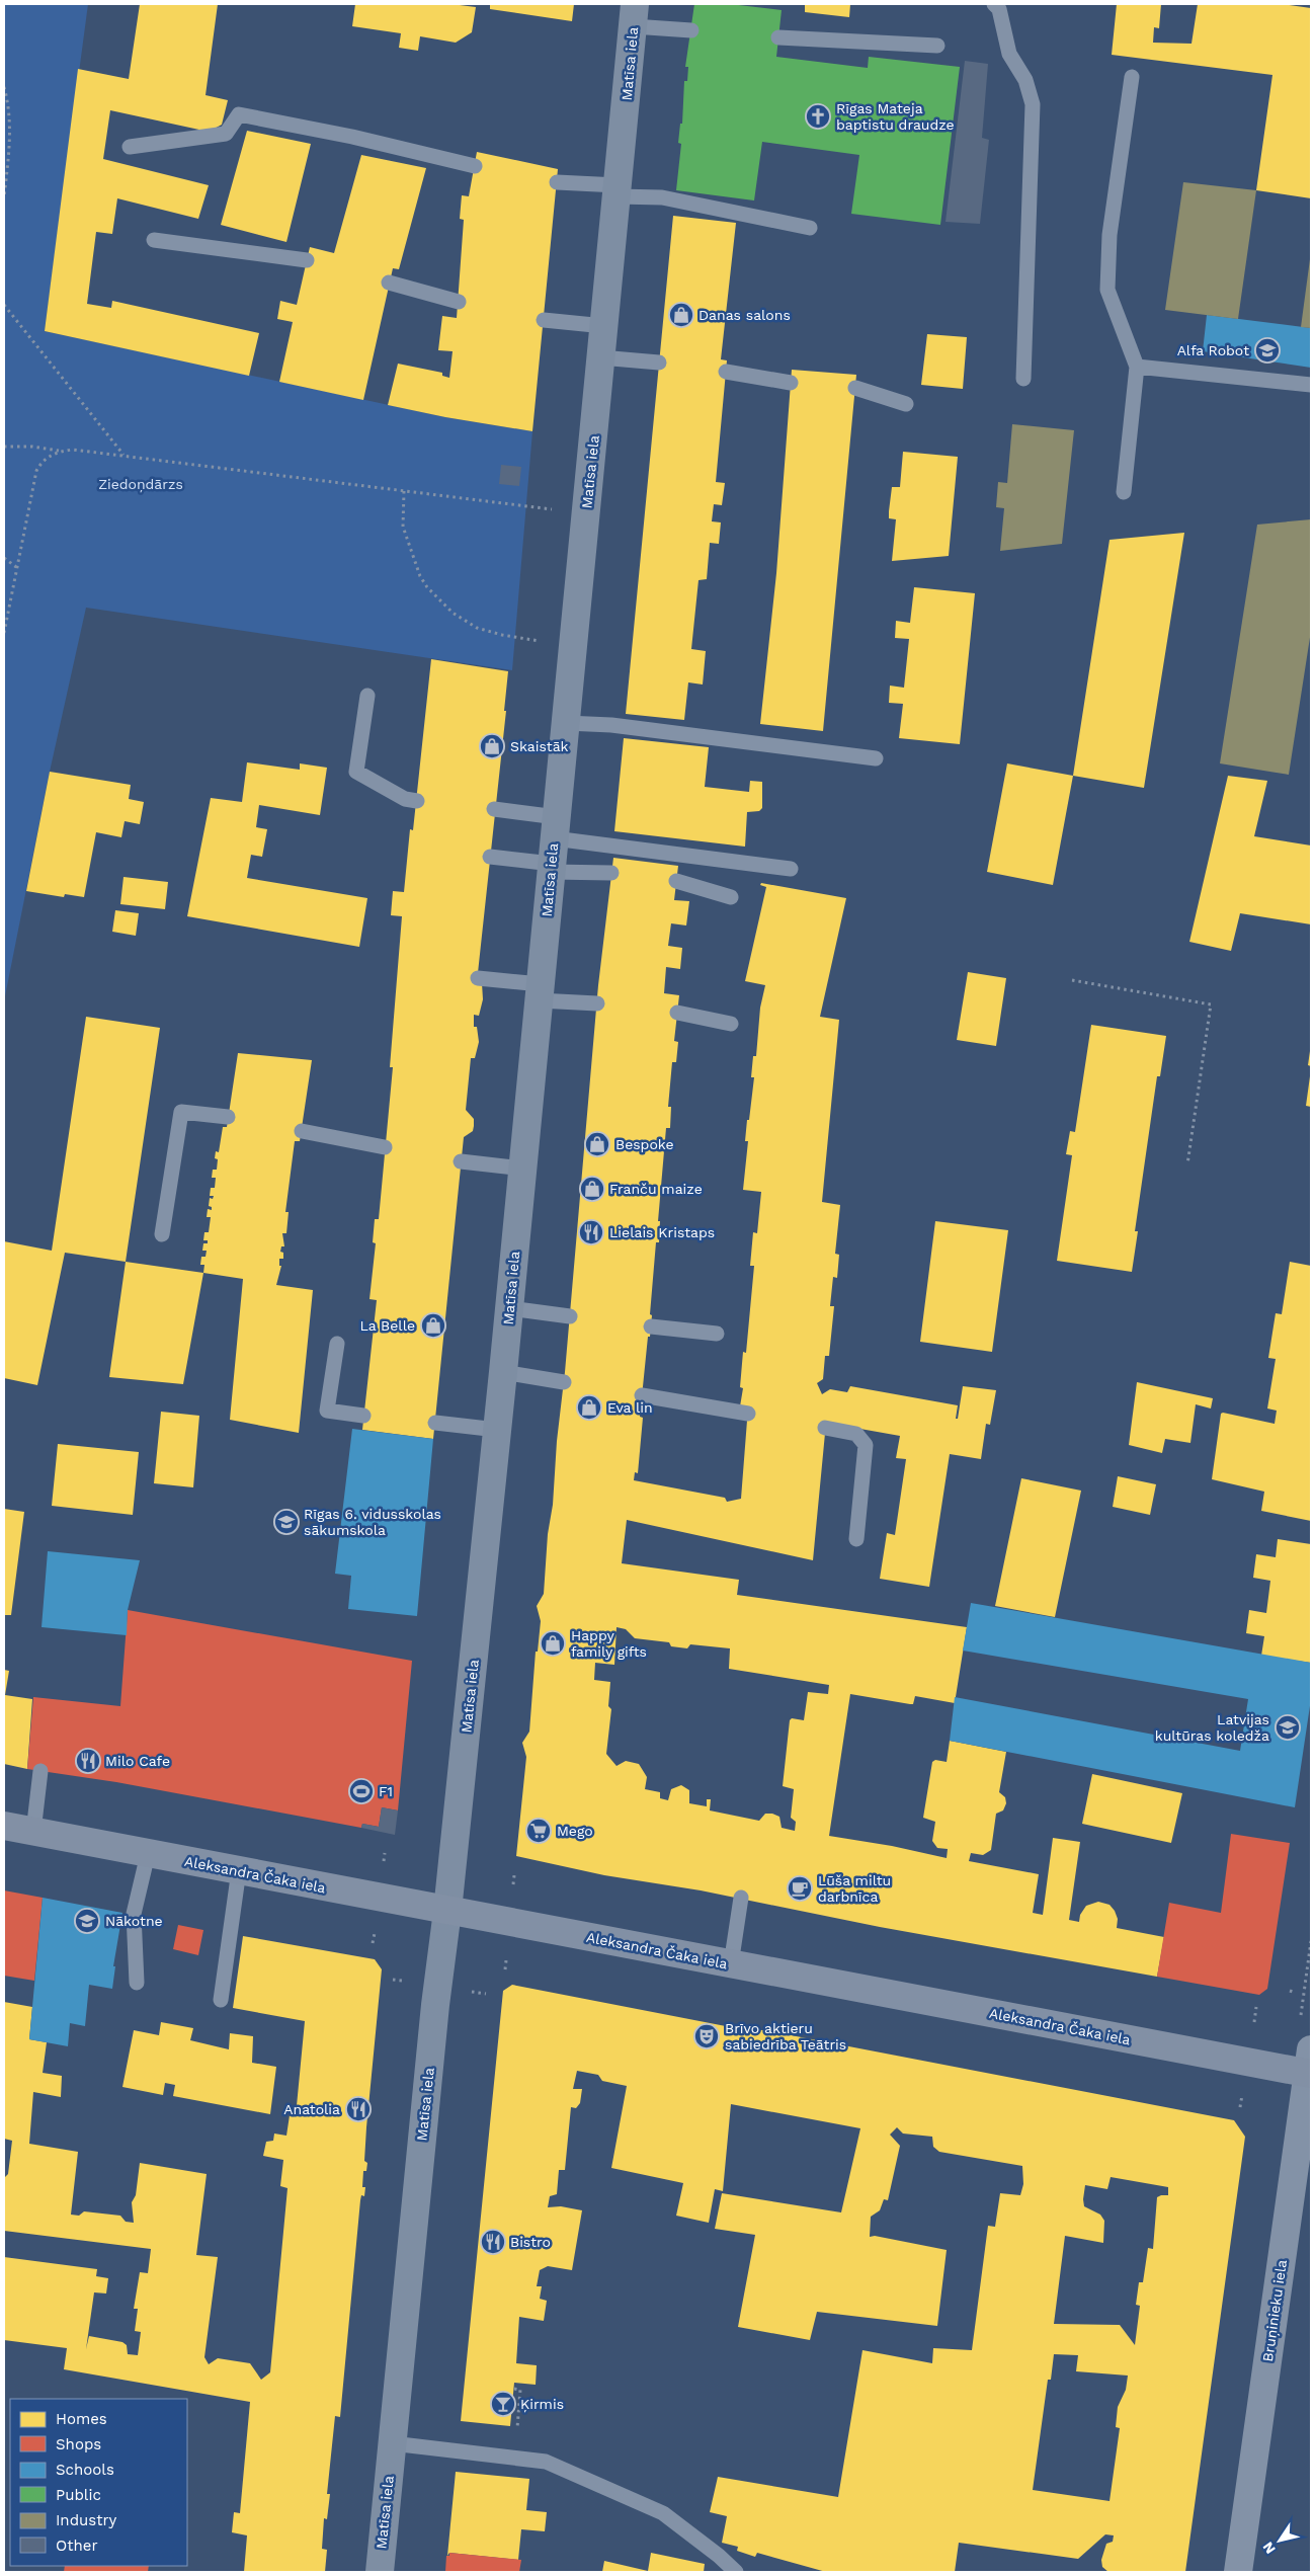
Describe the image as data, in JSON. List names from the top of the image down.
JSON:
{
  "streets": {
    "main road": ["Aleksandra Čaka iela"],
    "street": ["Matīsa iela", "Bruņinieku iela"]
  },
  "crossings": [
    ["Matīsa iela", "Aleksandra Čaka iela"],
    ["Aleksandra Čaka iela", "Bruņinieku iela"]
  ],
  "parks": ["Ziedoņdārzs"],
  "places": {
    "church": ["Rīgas Mateja baptistu draudze"],
    "shop": [
      "Danas salons",
      "Skaistāk",
      "Bespoke",
      "Franču maize",
      "La Belle",
      "Eva lin",
      "Happy family gifts"
    ],
    "school or university": [
      "Alfa Robot",
      "Rīgas 6. vidusskolas sākumskola",
      "Latvijas kultūras koledža",
      "Nākotne"
    ],
    "restaurant": [
      "Lielais Kristaps",
      "Milo Cafe",
      "Anatolia",
      "Bistro"
    ],
    "sports": ["F1"],
    "supermarket": ["Mego"],
    "cafe": ["Lūša miltu darbnīca"],
    "theatre": ["Brīvo aktieru sabiedrība Teātris"],
    "bar": ["Ķirmis"]
  },
  "legend": [
    "Homes",
    "Shops",
    "Schools",
    "Public",
    "Industry",
    "Other"
  ],
  "north": "bottom left"
}
